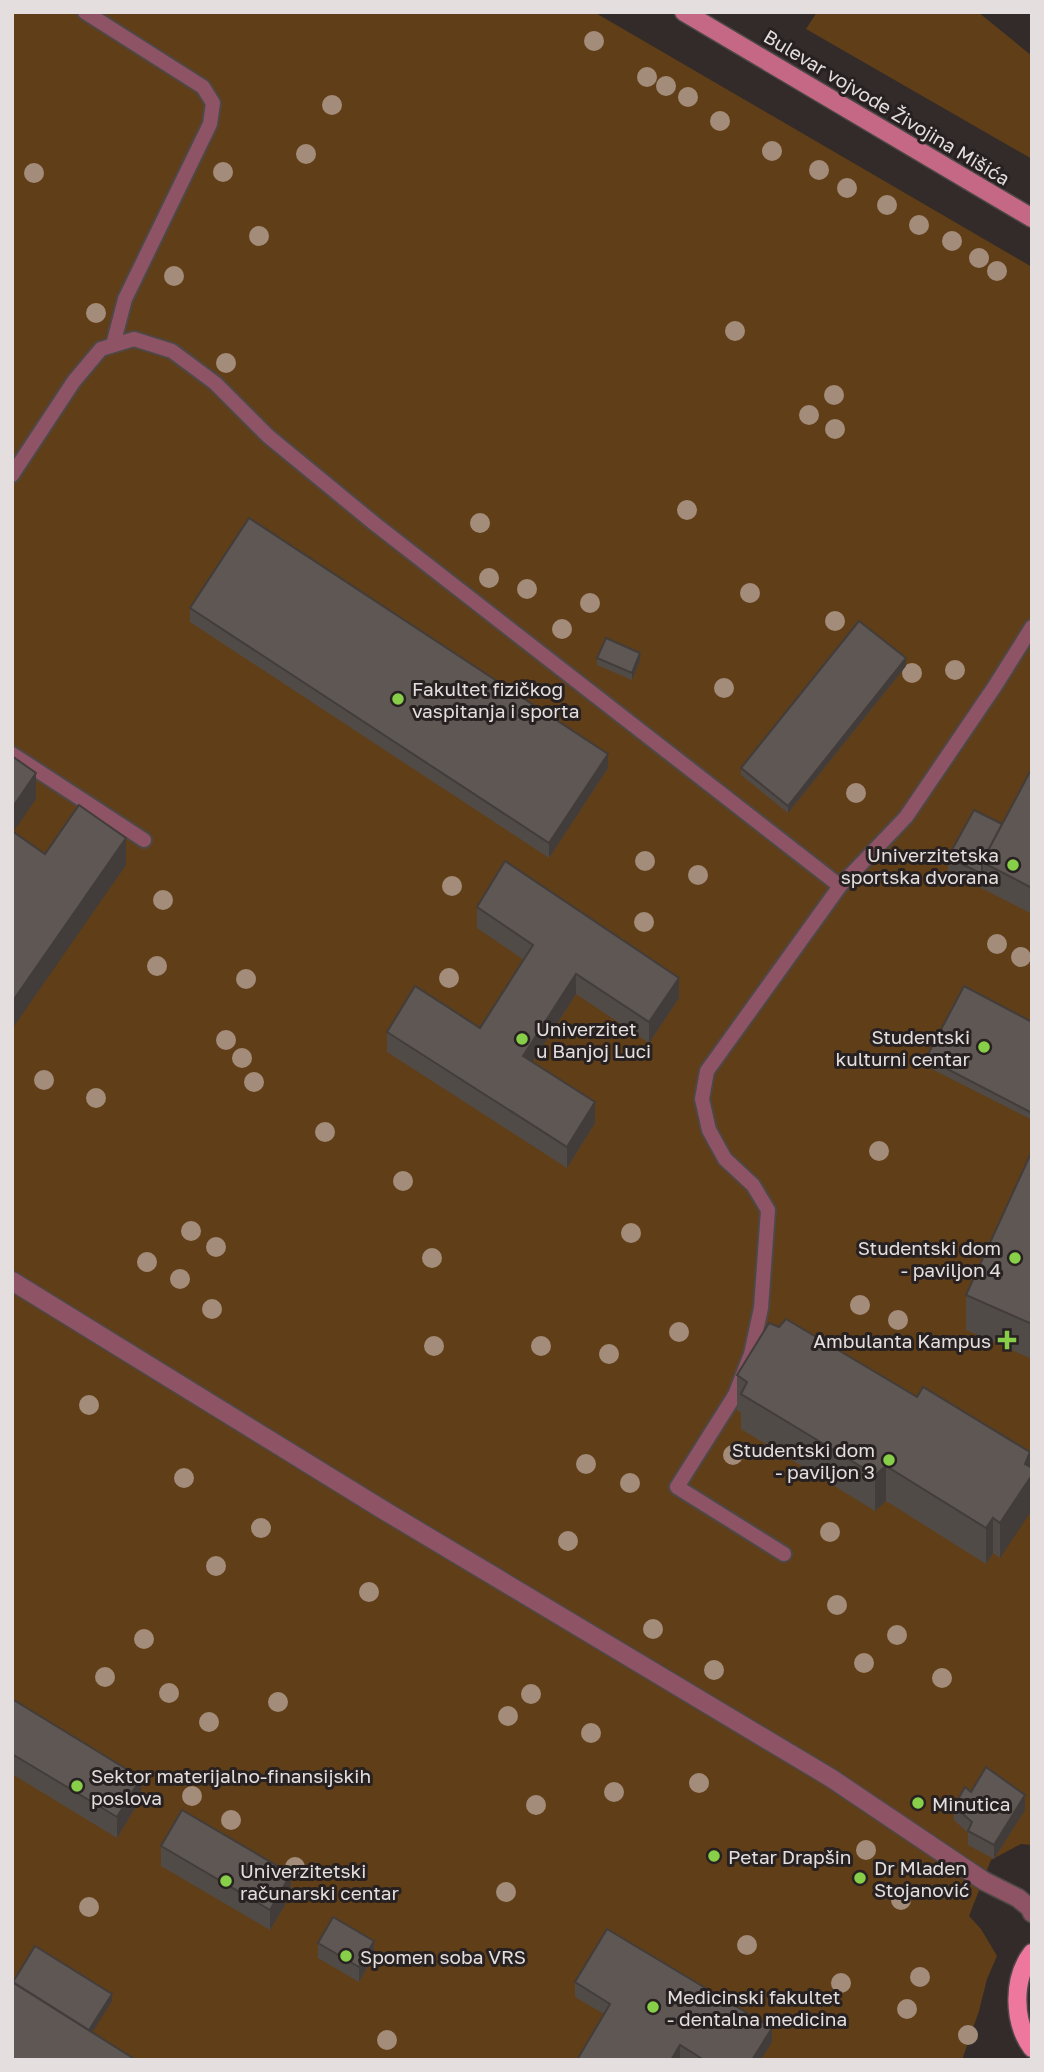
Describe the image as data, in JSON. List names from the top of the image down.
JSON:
{
  "streets": {
    "street": ["Bulevar vojvode Živojina Mišića"]
  },
  "places": {
    "other": [
      "Fakultet fizičkog vaspitanja i sporta",
      "Univerzitetska sportska dvorana",
      "Univerzitet u Banjoj Luci",
      "Studentski kulturni centar",
      "Studentski dom - paviljon 4",
      "Studentski dom - paviljon 3",
      "Sektor materijalno-finansijskih poslova",
      "Minutica",
      "Petar Drapšin",
      "Dr Mladen Stojanović",
      "Univerzitetski računarski centar",
      "Spomen soba VRS",
      "Medicinski fakultet - dentalna medicina"
    ],
    "health": ["Ambulanta Kampus"]
  }
}
